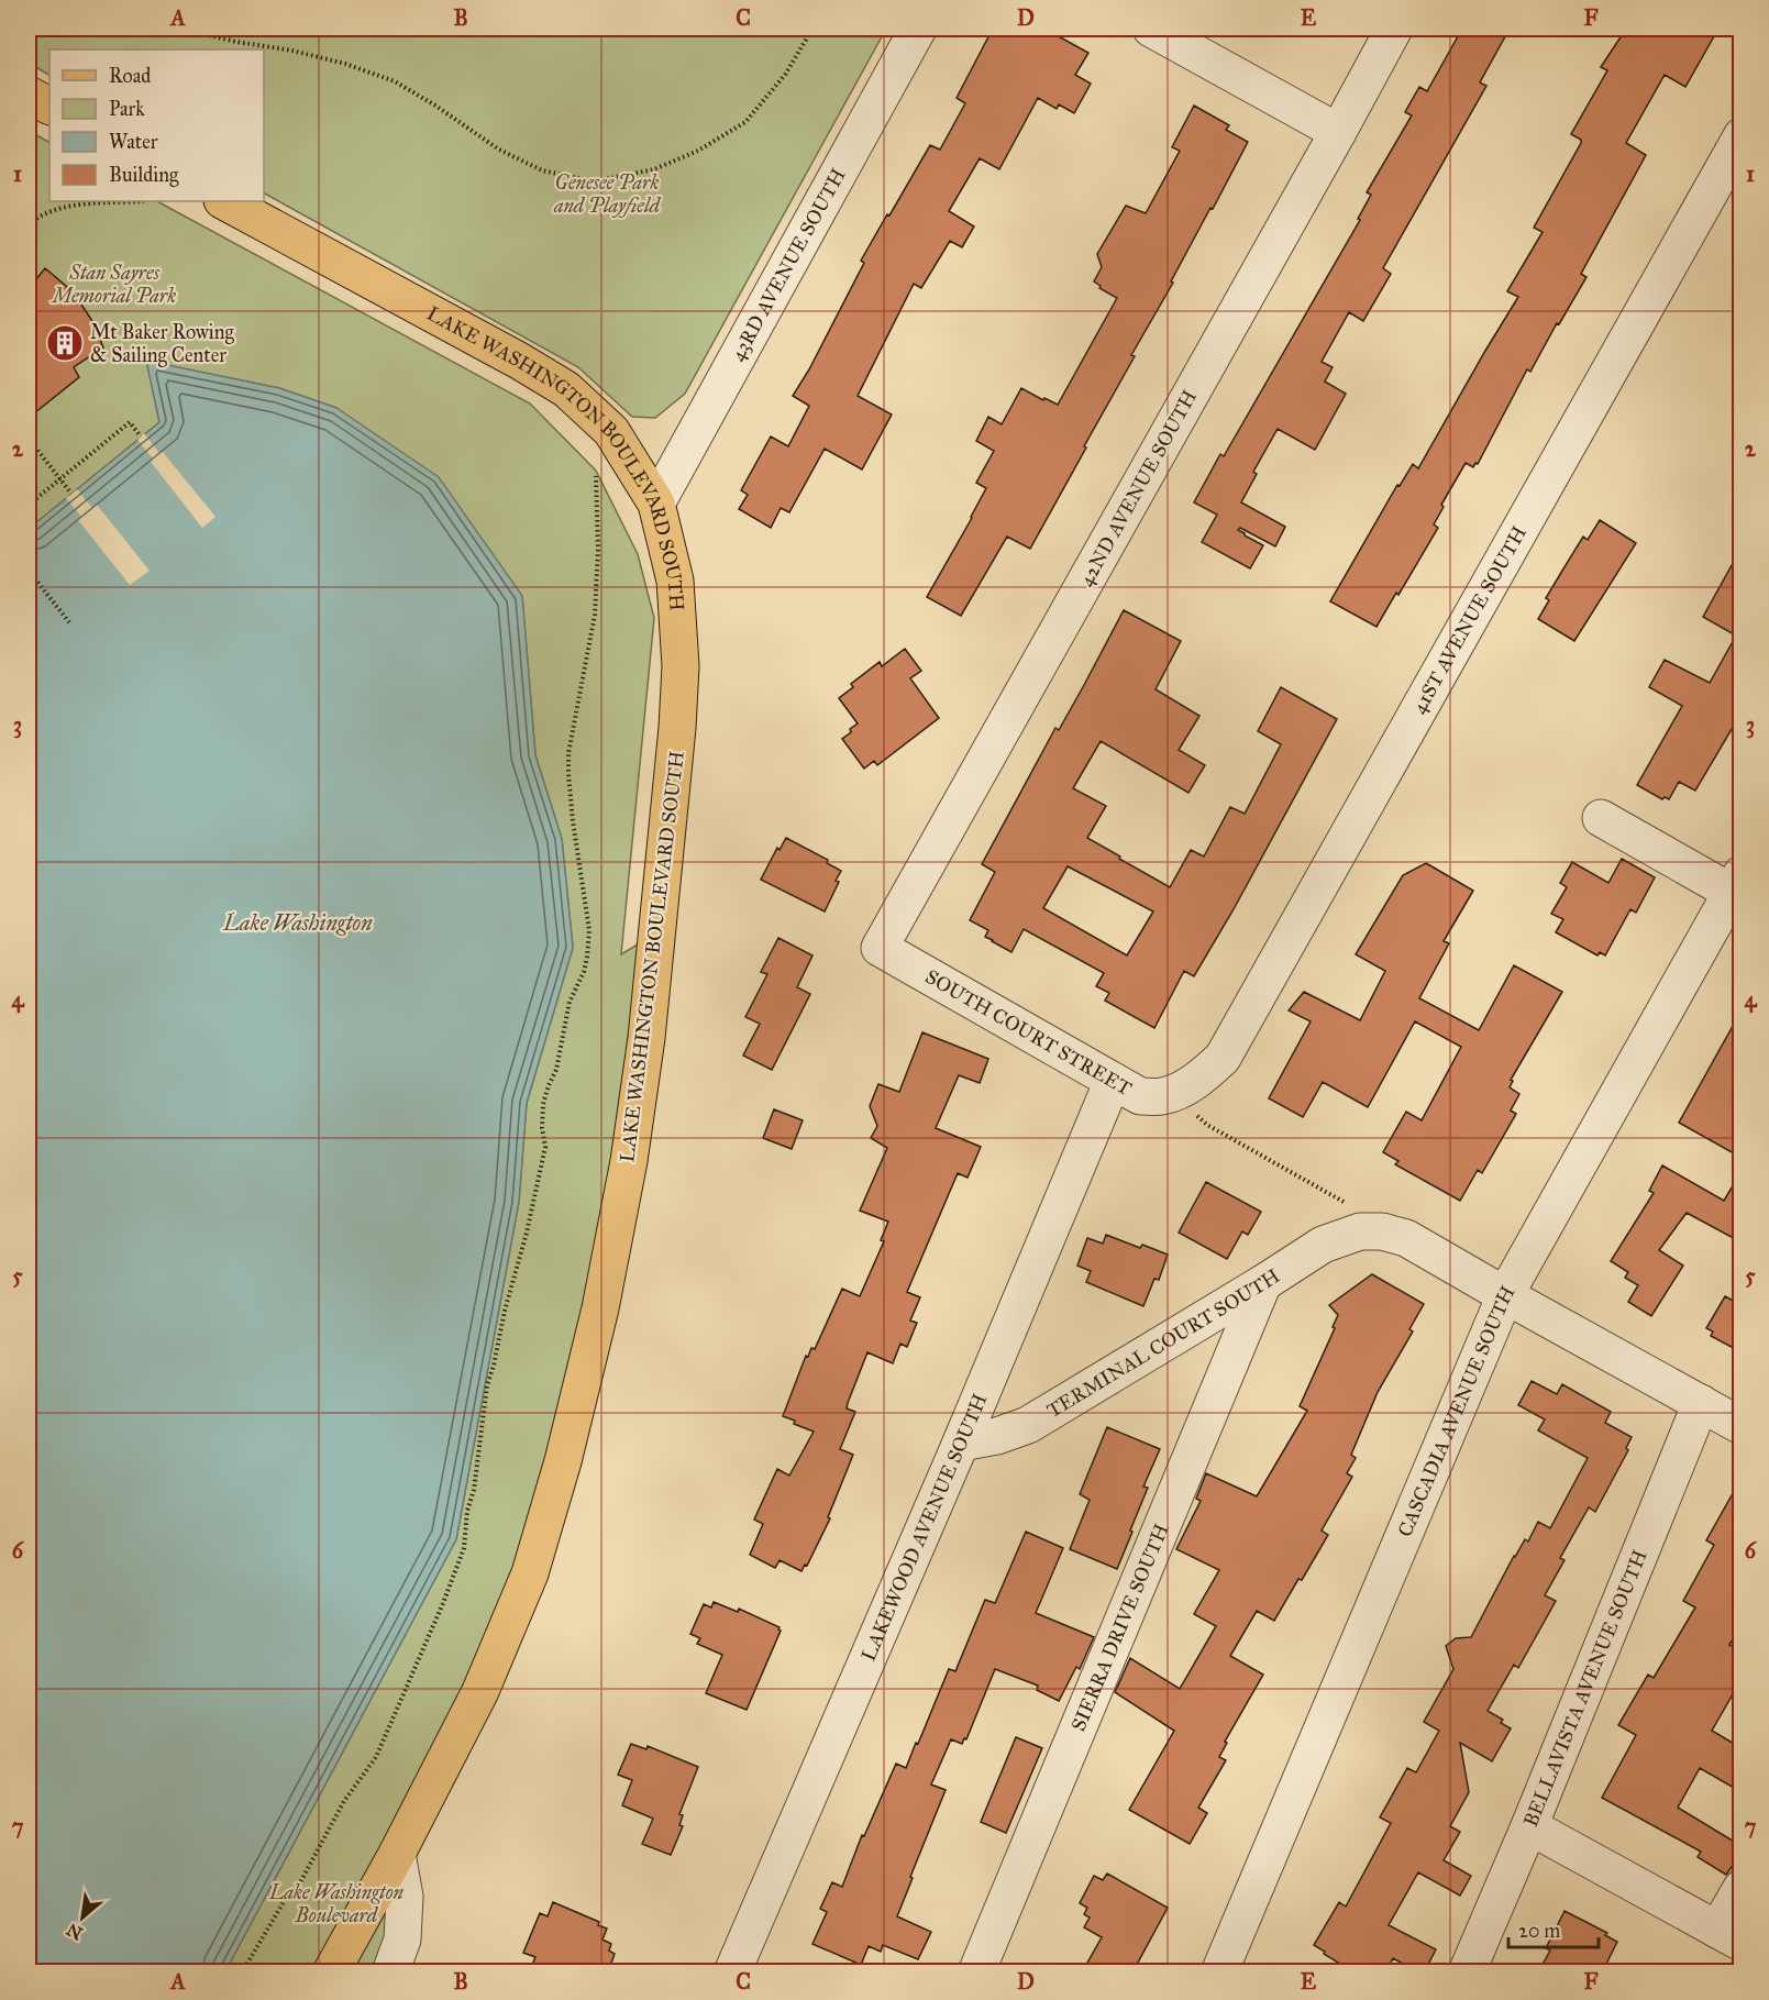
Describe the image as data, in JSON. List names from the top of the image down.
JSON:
{
  "streets": {
    "main road": ["LAKE WASHINGTON BOULEVARD SOUTH"],
    "street": [
      "43RD AVENUE SOUTH",
      "42ND AVENUE SOUTH",
      "41ST AVENUE SOUTH",
      "SOUTH COURT STREET",
      "TERMINAL COURT SOUTH",
      "CASCADIA AVENUE SOUTH",
      "LAKEWOOD AVENUE SOUTH",
      "SIERRA DRIVE SOUTH",
      "BELLAVISTA AVENUE SOUTH"
    ]
  },
  "crossings": [
    ["43RD AVENUE SOUTH", "LAKE WASHINGTON BOULEVARD SOUTH"],
    ["42ND AVENUE SOUTH", "SOUTH COURT STREET"],
    ["41ST AVENUE SOUTH", "SOUTH COURT STREET"],
    ["SOUTH COURT STREET", "LAKEWOOD AVENUE SOUTH"],
    ["TERMINAL COURT SOUTH", "LAKEWOOD AVENUE SOUTH"],
    ["TERMINAL COURT SOUTH", "SIERRA DRIVE SOUTH"]
  ],
  "water": ["Lake Washington"],
  "parks": ["Genesee Park and Playfield", "Stan Sayres Memorial Park", "Lake Washington Boulevard"],
  "places": {
    "building": ["Mt Baker Rowing & Sailing Center"]
  },
  "legend": [
    "Road",
    "Park",
    "Water",
    "Building"
  ],
  "scale_bar": "20 m",
  "north": "bottom left",
  "grid": {
    "columns": [
      "A",
      "B",
      "C",
      "D",
      "E",
      "F"
    ],
    "rows": [
      "1",
      "2",
      "3",
      "4",
      "5",
      "6",
      "7"
    ]
  }
}
